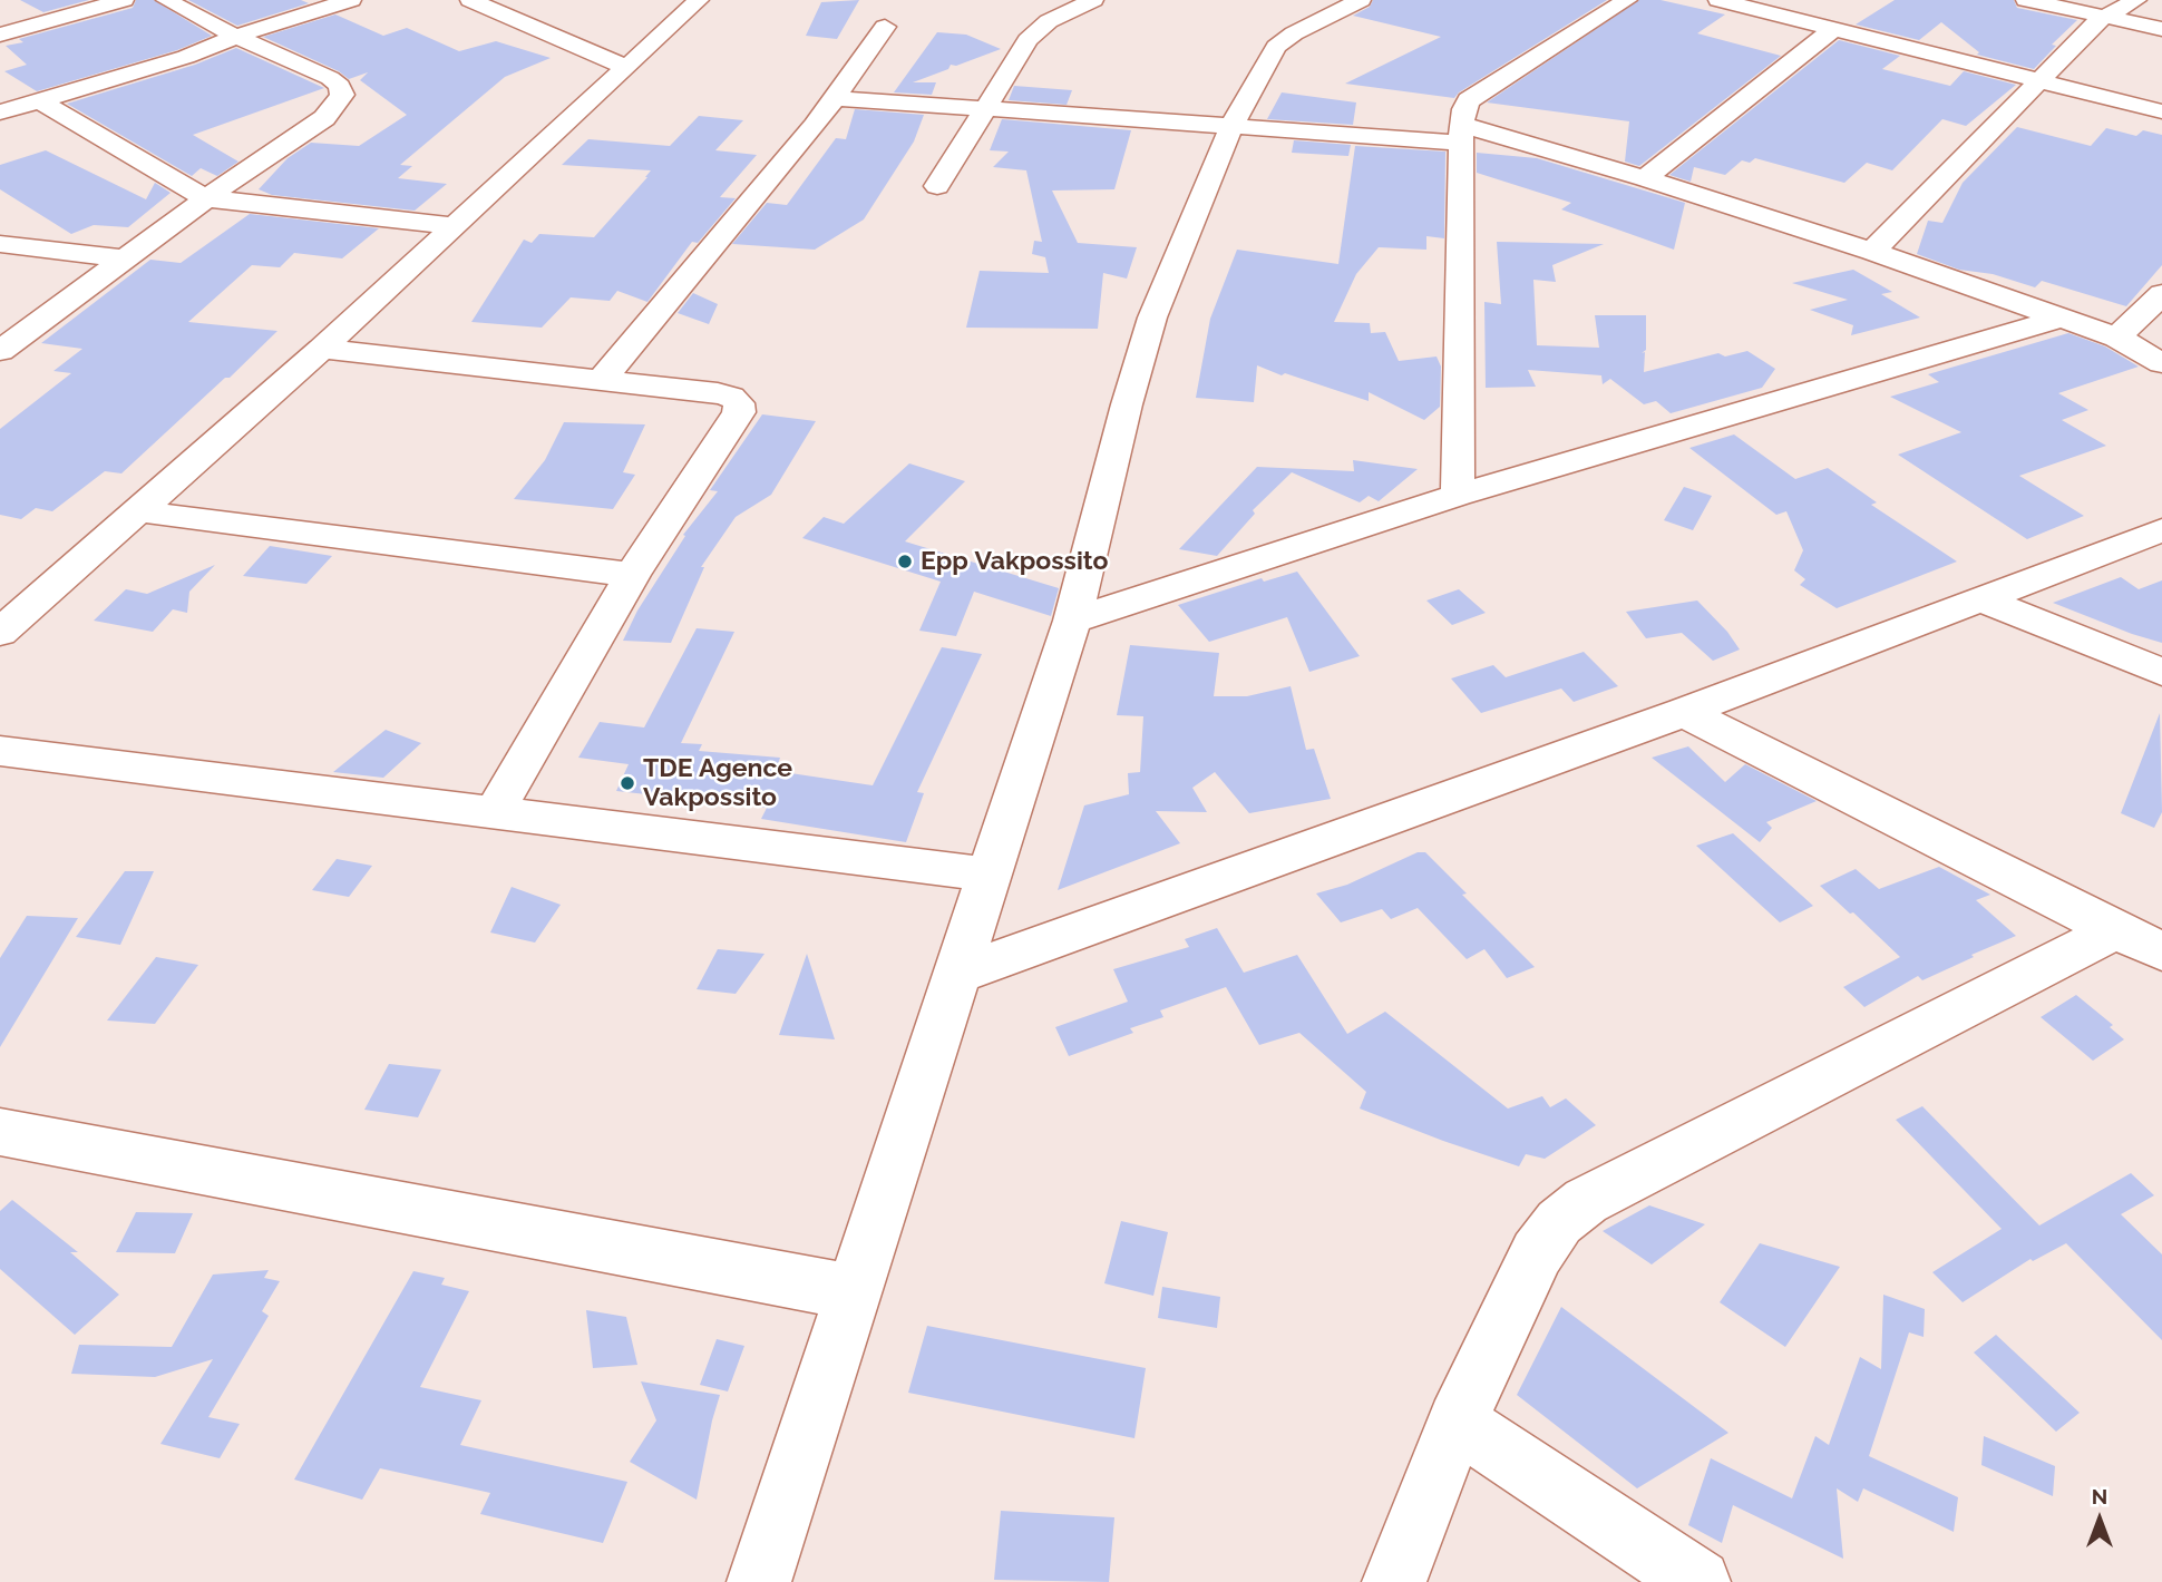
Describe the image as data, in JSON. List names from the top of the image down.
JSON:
{
  "places": ["Epp Vakpossito", "TDE Agence Vakpossito"],
  "north": "top"
}
